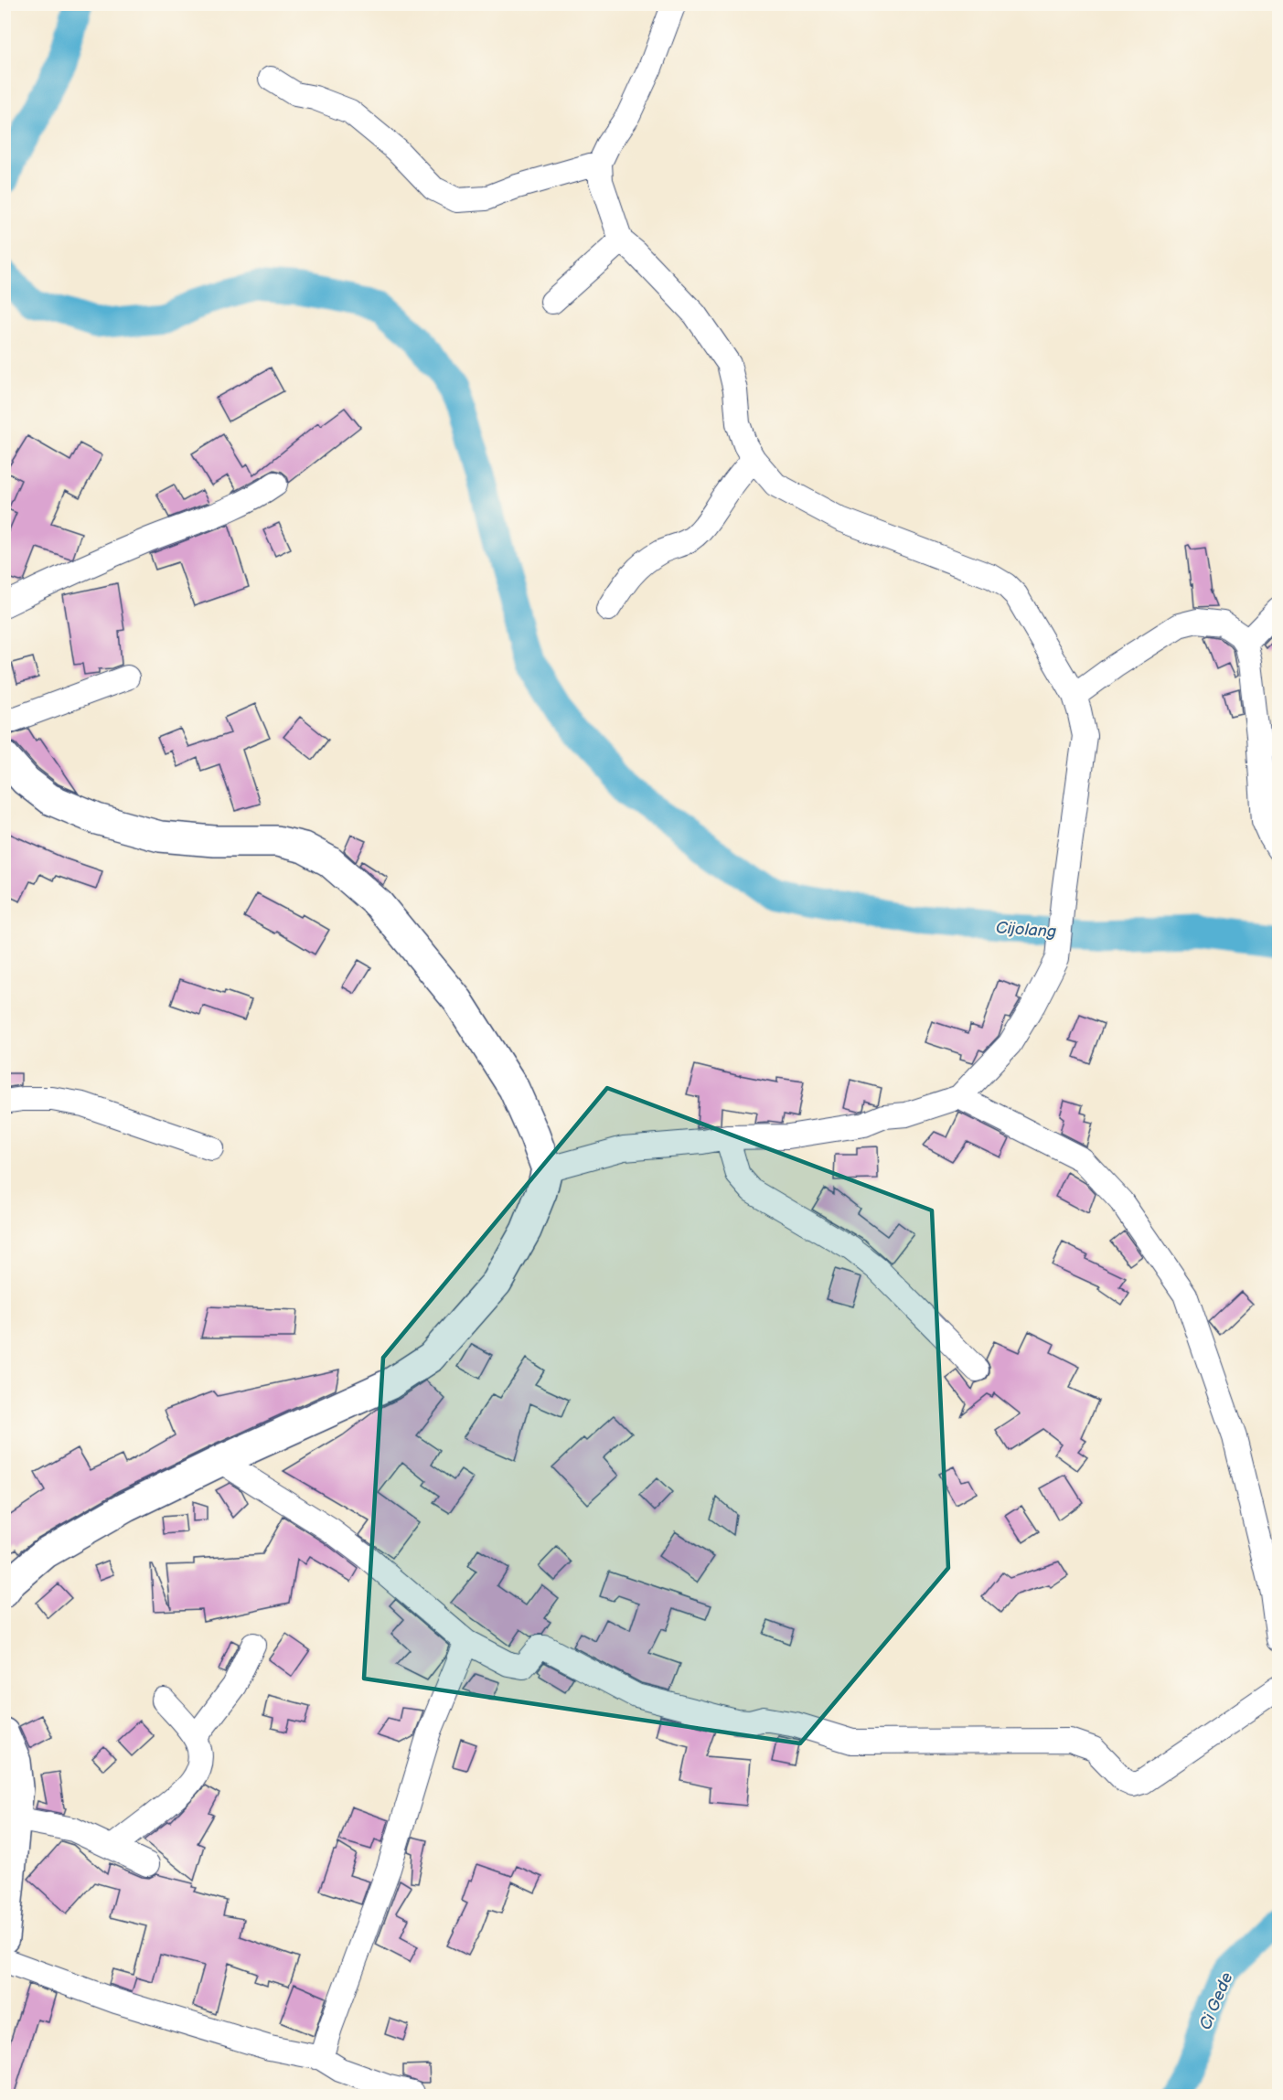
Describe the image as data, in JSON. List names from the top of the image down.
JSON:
{
  "water": ["Cijolang", "Ci Gede"]
}
